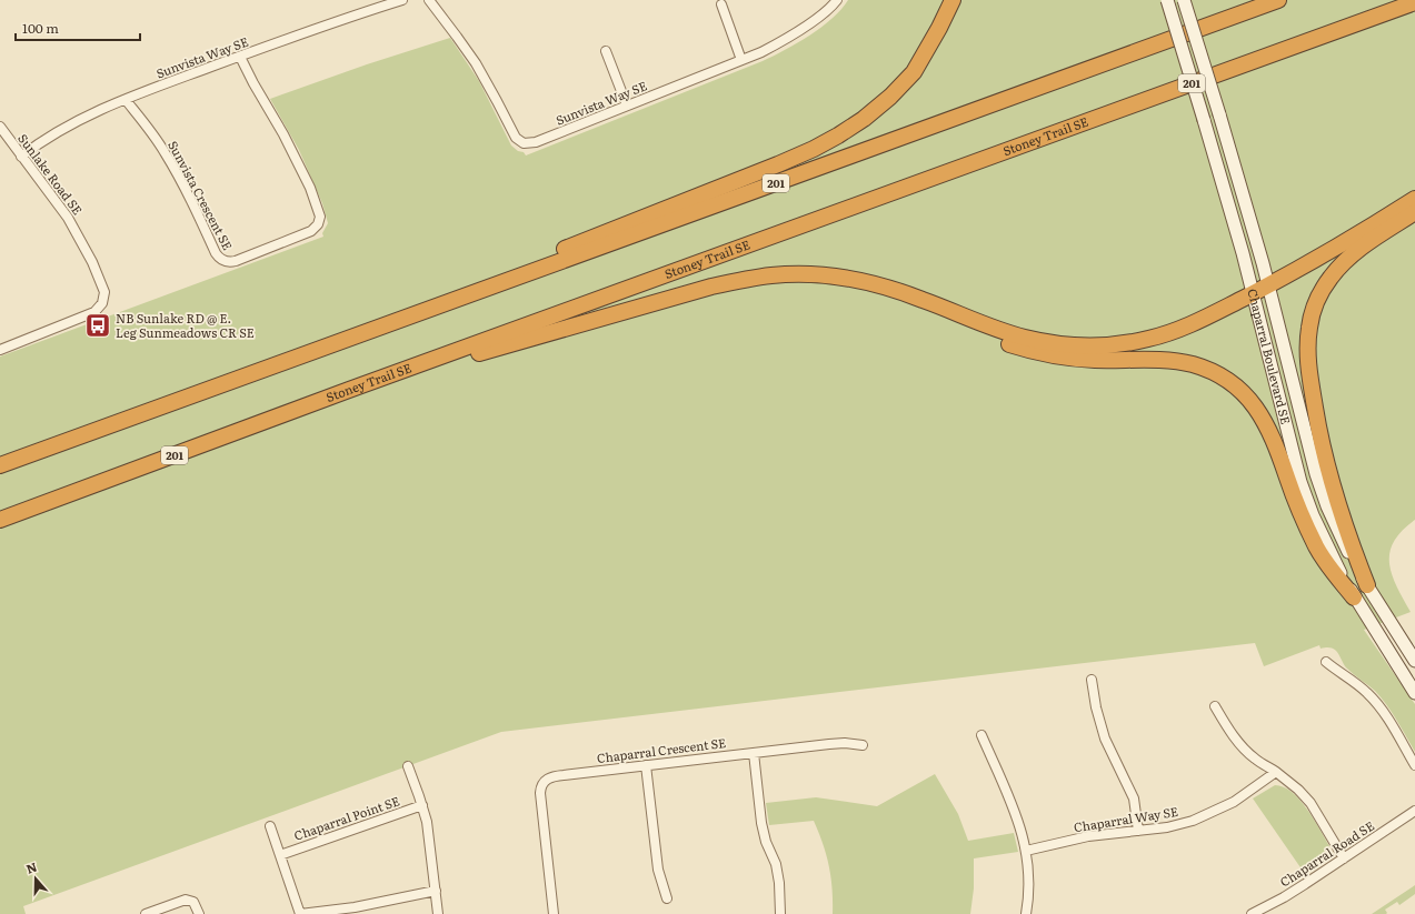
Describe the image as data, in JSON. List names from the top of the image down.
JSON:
{
  "streets": {
    "highway": ["201", "Stoney Trail SE"],
    "main road": ["Chaparral Boulevard SE"],
    "street": [
      "Sunvista Way SE",
      "Sunlake Road SE",
      "Sunvista Crescent SE",
      "Chaparral Crescent SE",
      "Chaparral Point SE",
      "Chaparral Way SE",
      "Chaparral Road SE"
    ]
  },
  "crossings": [
    ["Sunvista Way SE", "Sunlake Road SE"],
    ["Sunvista Way SE", "Sunvista Crescent SE"]
  ],
  "places": {
    "bus stop": ["NB Sunlake RD @ E. Leg Sunmeadows CR SE"]
  },
  "scale_bar": "100 m",
  "north": "top"
}
